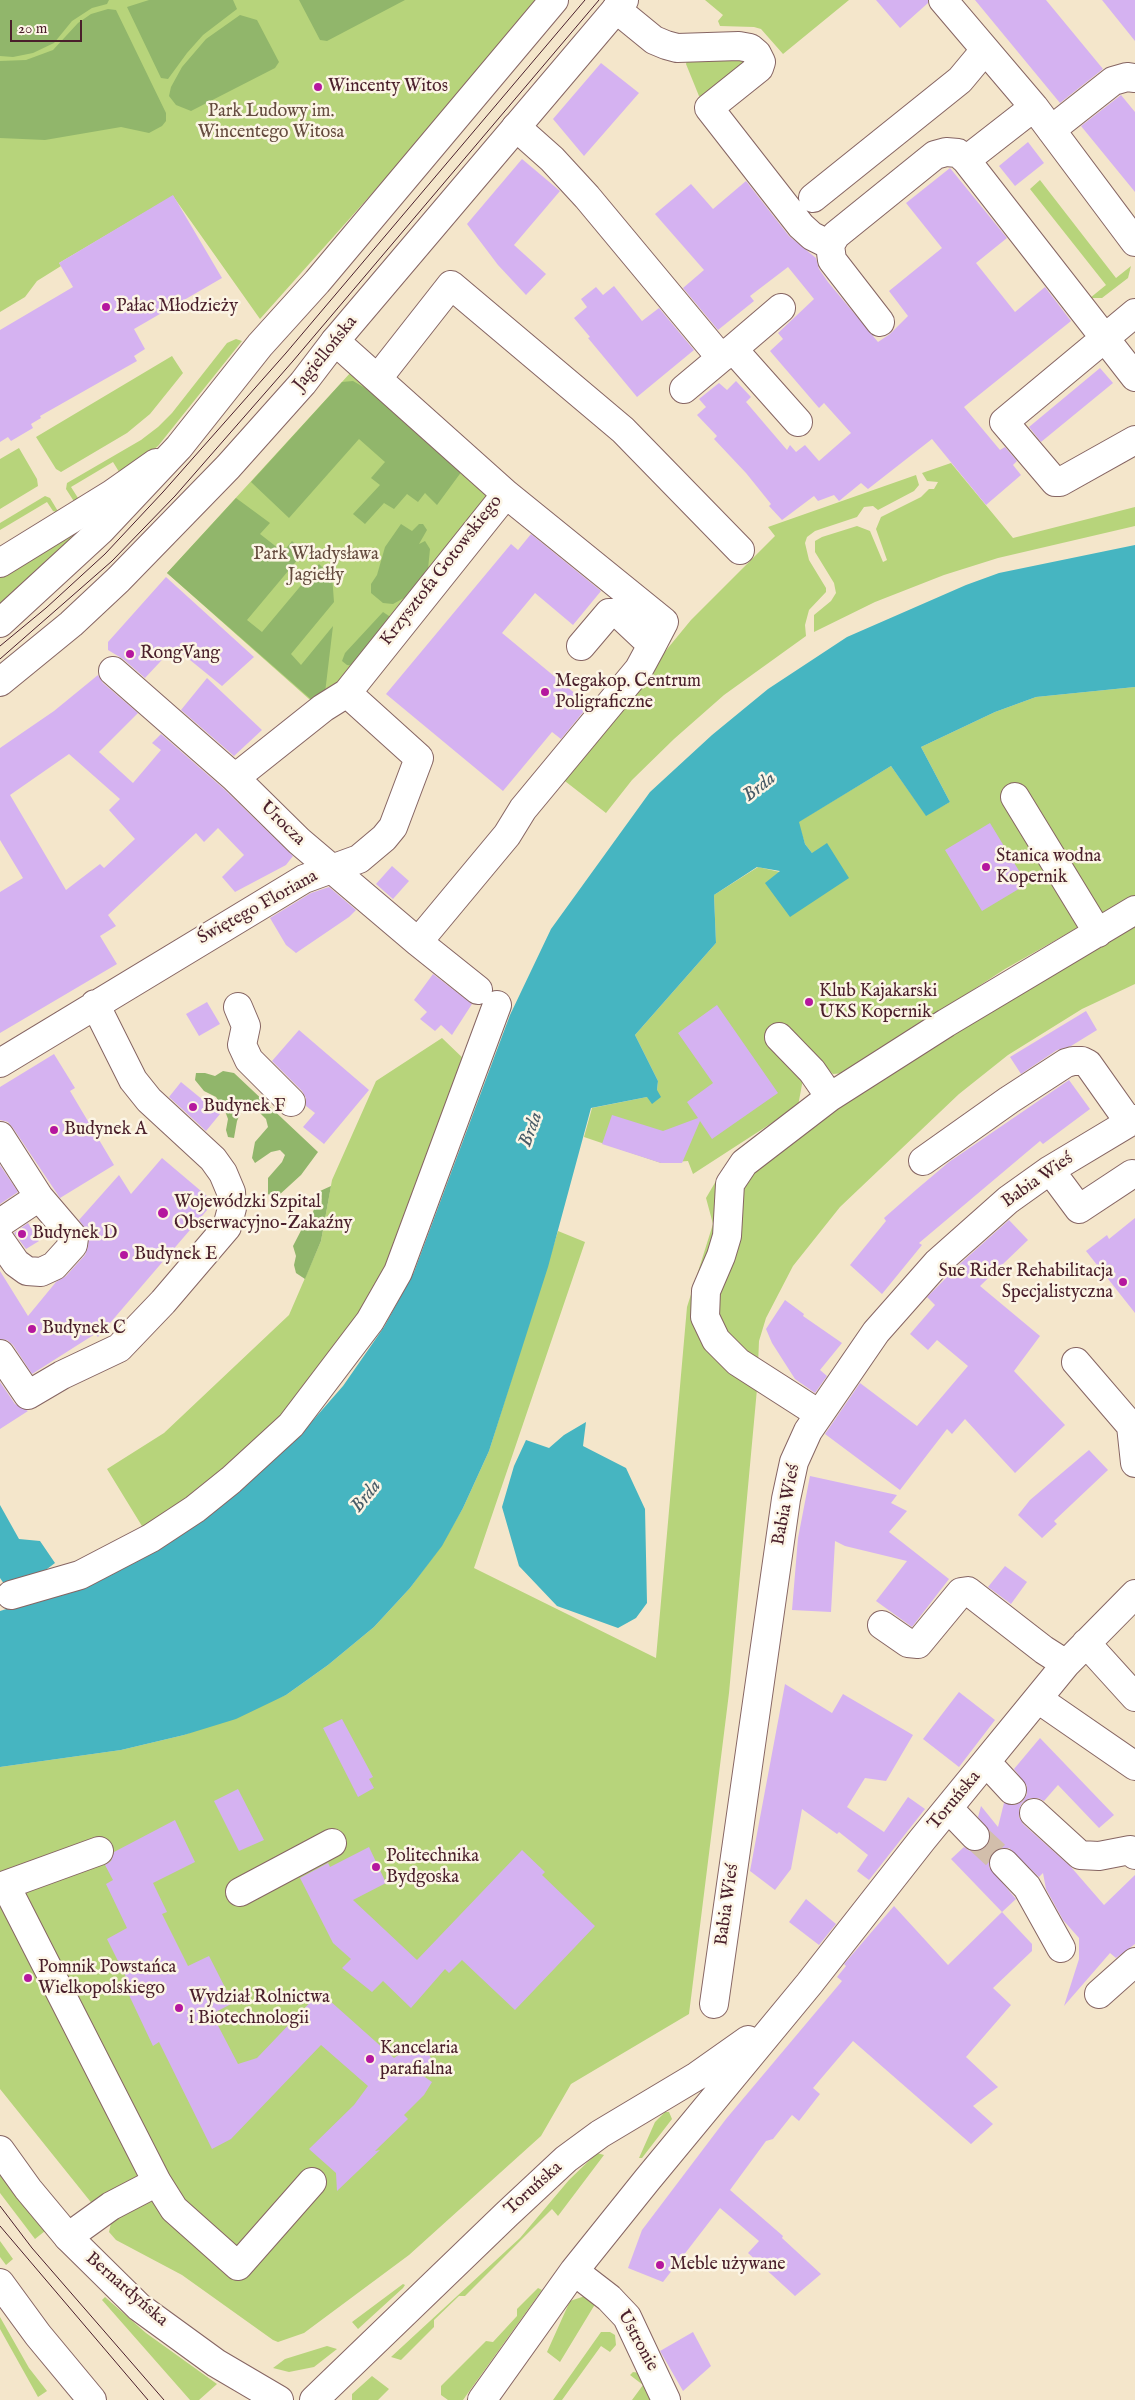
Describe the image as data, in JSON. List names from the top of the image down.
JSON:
{
  "streets": {
    "street": [
      "Jagiellońska",
      "Krzysztofa Gotowskiego",
      "Urocza",
      "Świętego Floriana",
      "Babia Wieś",
      "Toruńska",
      "Bernardyńska",
      "Ustronie"
    ]
  },
  "crossings": [
    ["Jagiellońska", "Krzysztofa Gotowskiego"],
    ["Krzysztofa Gotowskiego", "Urocza"],
    ["Krzysztofa Gotowskiego", "Świętego Floriana"],
    ["Urocza", "Świętego Floriana"],
    ["Toruńska", "Ustronie"]
  ],
  "water": ["Brda"],
  "parks": ["Park Ludowy im. Wincentego Witosa", "Park Władysława Jagiełły"],
  "places": [
    "Wincenty Witos",
    "Pałac Młodzieży",
    "RongVang",
    "Megakop. Centrum Poligraficzne",
    "Stanica wodna Kopernik",
    "Klub Kajakarski UKS Kopernik",
    "Budynek F",
    "Budynek A",
    "Wojewódzki Szpital Obserwacyjno-Zakaźny",
    "Budynek D",
    "Budynek E",
    "Sue Rider Rehabilitacja Specjalistyczna",
    "Budynek C",
    "Politechnika Bydgoska",
    "Pomnik Powstańca Wielkopolskiego",
    "Wydział Rolnictwa i Biotechnologii",
    "Kancelaria parafialna",
    "Meble używane"
  ],
  "scale_bar": "20 m"
}
